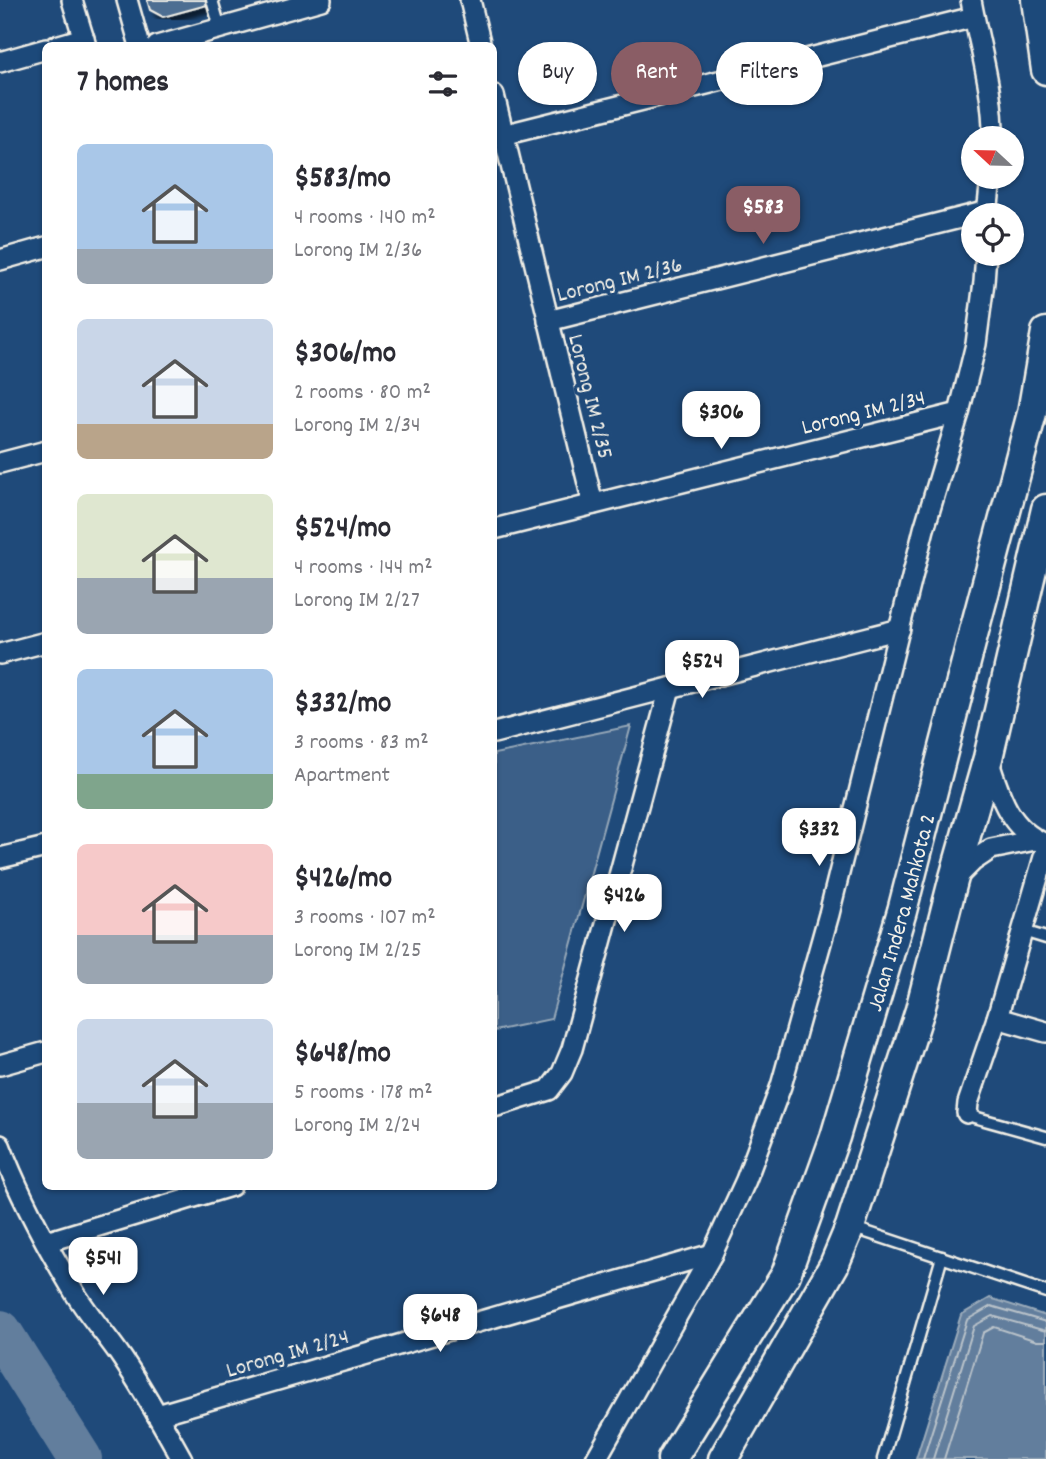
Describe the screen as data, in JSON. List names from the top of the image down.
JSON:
{
  "streets": {
    "street": [
      "Lorong IM 2/36",
      "Lorong IM 2/35",
      "Lorong IM 2/34",
      "Jalan Indera Mahkota 2",
      "Lorong IM 2/24"
    ]
  },
  "crossings": [
    ["Lorong IM 2/36", "Lorong IM 2/35"],
    ["Lorong IM 2/35", "Lorong IM 2/34"]
  ],
  "north": "left",
  "page": {
    "chip": ["Buy", "Rent", "Filters"],
    "heading": "7 homes",
    "list": [
      {
        "name": "$583/mo",
        "note": "4 rooms · 140 m² · Lorong IM 2/36"
      },
      {
        "name": "$306/mo",
        "note": "2 rooms · 80 m² · Lorong IM 2/34"
      },
      {
        "name": "$524/mo",
        "note": "4 rooms · 144 m² · Lorong IM 2/27"
      },
      {
        "name": "$332/mo",
        "note": "3 rooms · 83 m² · Apartment"
      },
      {
        "name": "$426/mo",
        "note": "3 rooms · 107 m² · Lorong IM 2/25"
      },
      {
        "name": "$648/mo",
        "note": "5 rooms · 178 m² · Lorong IM 2/24"
      }
    ],
    "price": [
      "$583",
      "$306",
      "$524",
      "$332",
      "$426",
      "$541",
      "$648"
    ]
  }
}
